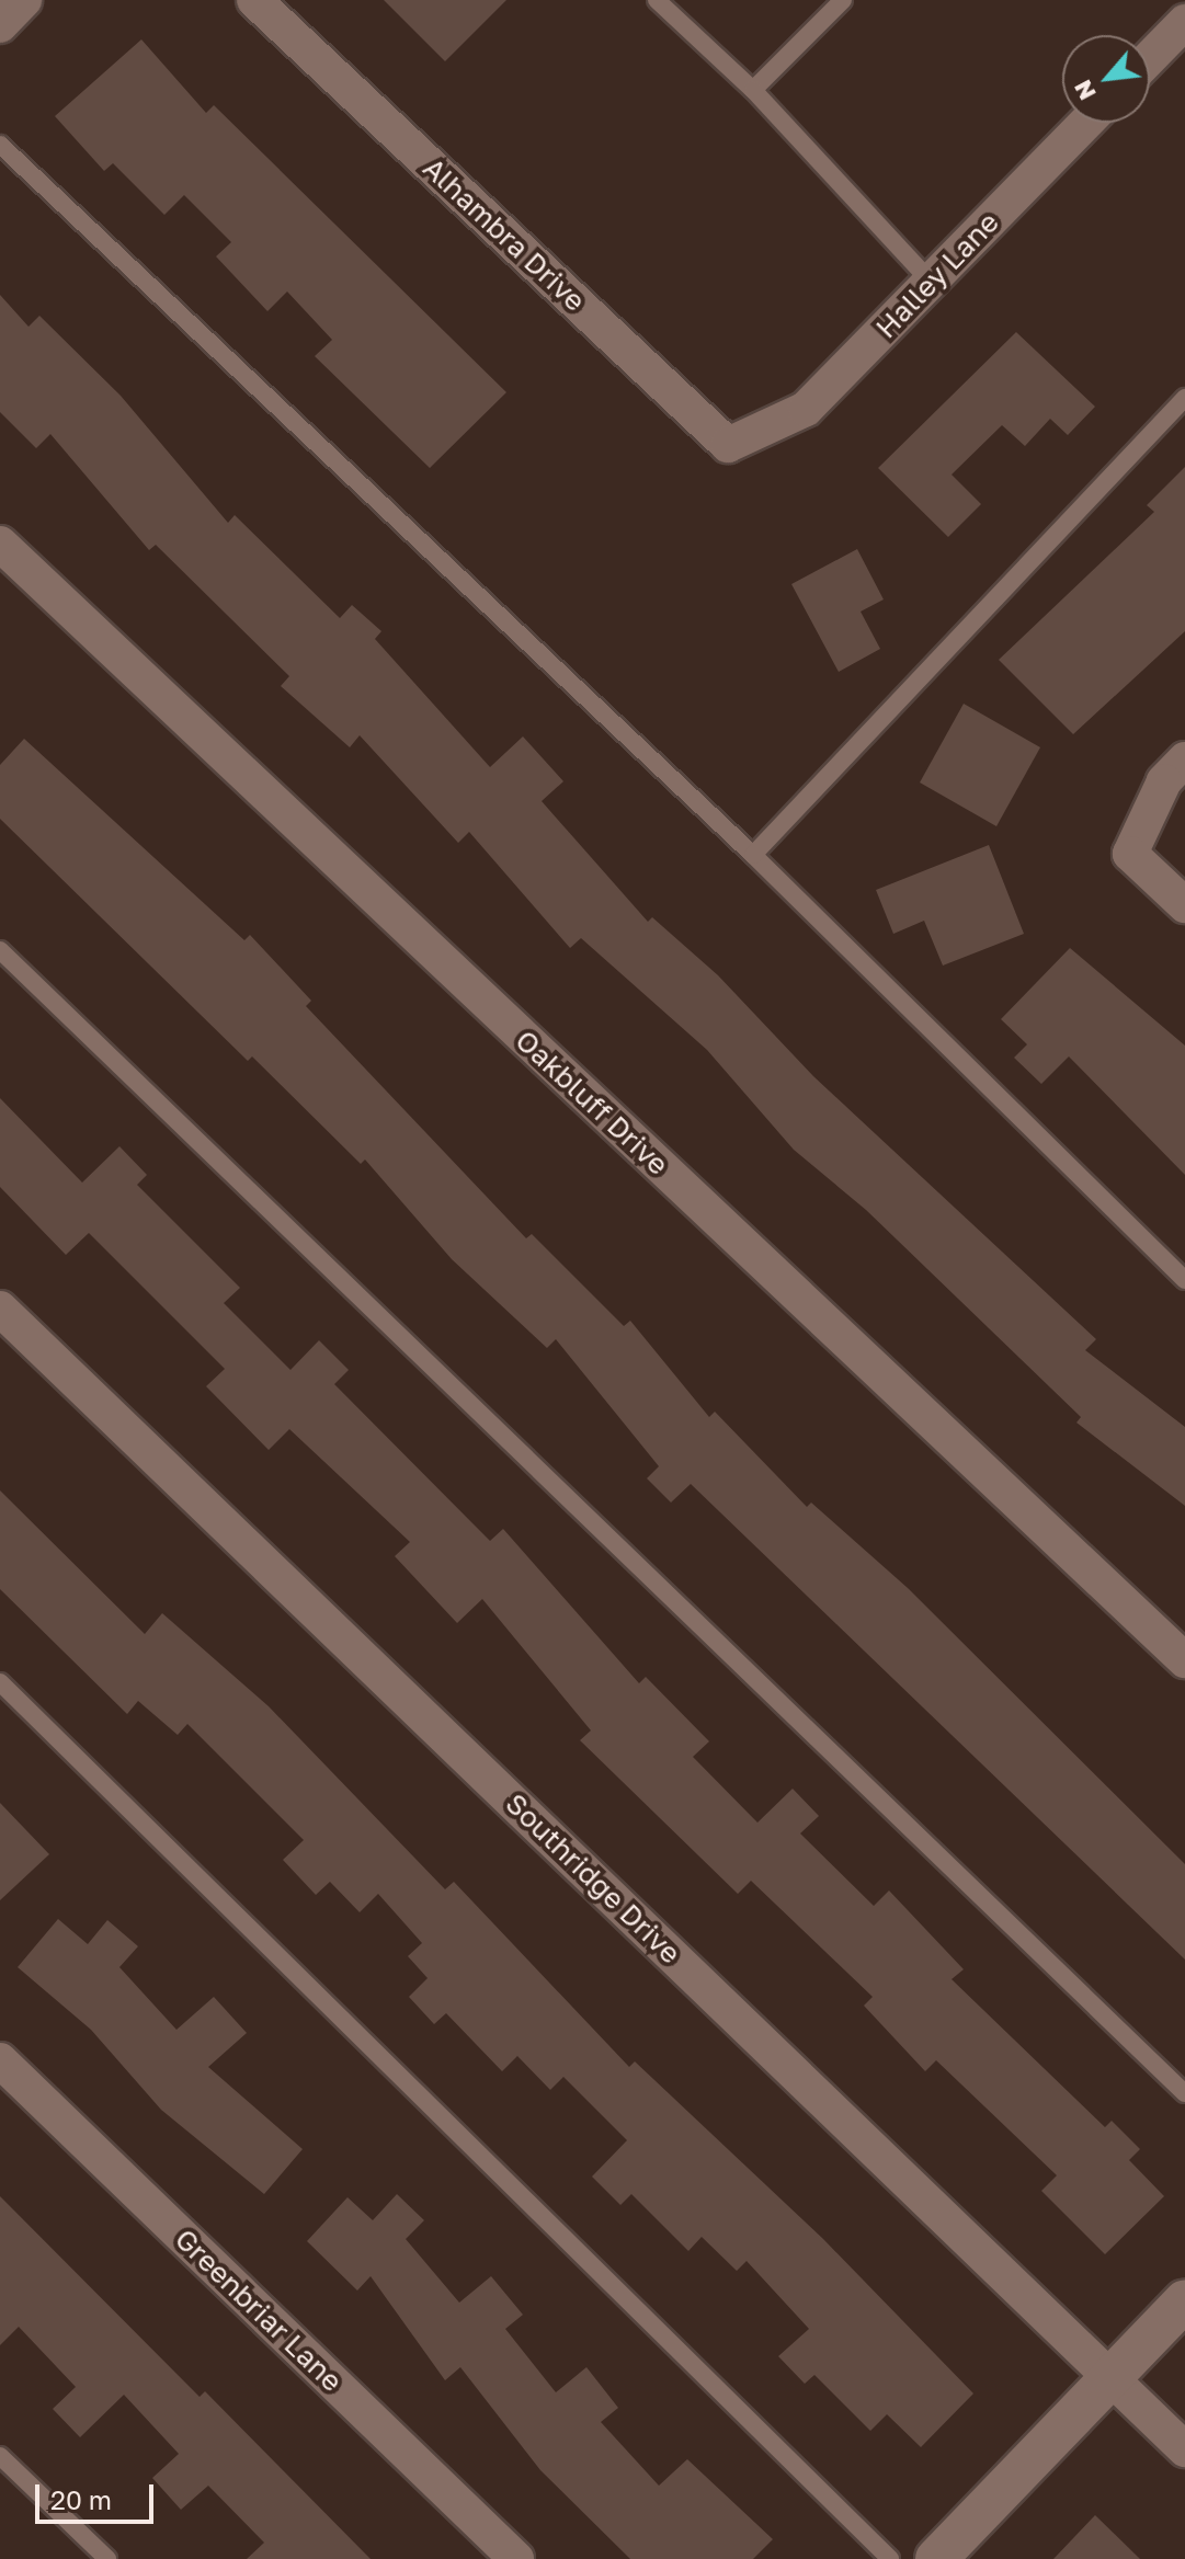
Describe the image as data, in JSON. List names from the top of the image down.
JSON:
{
  "streets": {
    "street": [
      "Alhambra Drive",
      "Halley Lane",
      "Oakbluff Drive",
      "Southridge Drive",
      "Greenbriar Lane"
    ]
  },
  "crossings": [
    ["Alhambra Drive", "Halley Lane"]
  ],
  "scale_bar": "20 m",
  "north": "bottom left"
}
